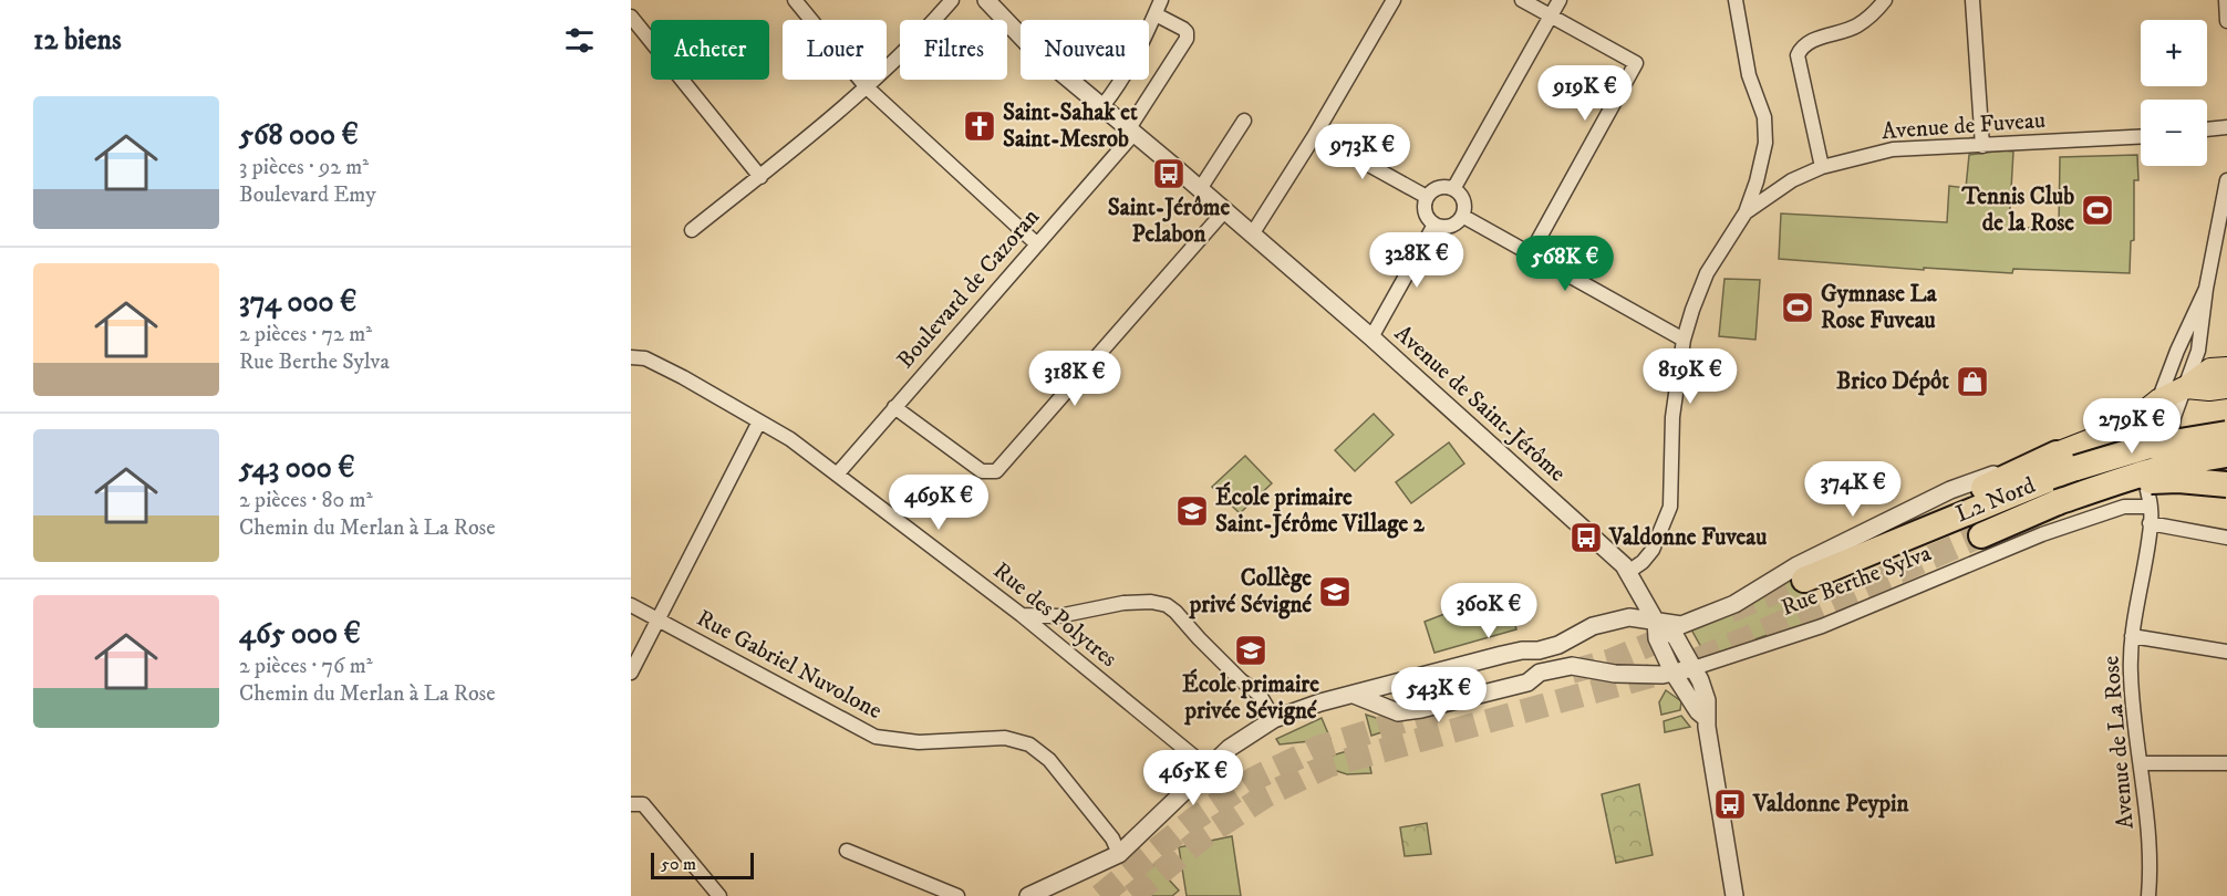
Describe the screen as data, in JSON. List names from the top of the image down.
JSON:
{
  "streets": {
    "highway": ["L2 Nord"],
    "main road": ["Rue Berthe Sylva"],
    "street": [
      "Avenue de Fuveau",
      "Boulevard de Cazoran",
      "Avenue de Saint-Jérôme",
      "Rue des Polytres",
      "Rue Gabriel Nuvolone",
      "Avenue de La Rose"
    ]
  },
  "crossings": [
    ["Avenue de Fuveau", "Avenue de Saint-Jérôme"],
    ["Boulevard de Cazoran", "Avenue de Saint-Jérôme"],
    ["Boulevard de Cazoran", "Rue des Polytres"],
    ["Avenue de Saint-Jérôme", "Rue Berthe Sylva"],
    ["L2 Nord", "Rue Berthe Sylva"],
    ["Rue Berthe Sylva", "Rue des Polytres"],
    ["Rue Berthe Sylva", "Rue Gabriel Nuvolone"],
    ["Rue Berthe Sylva", "Avenue de La Rose"]
  ],
  "places": {
    "church": ["Saint-Sahak et Saint-Mesrob"],
    "bus stop": ["Saint-Jérôme Pelabon", "Valdonne Fuveau", "Valdonne Peypin"],
    "sports": ["Tennis Club de la Rose", "Gymnase La Rose Fuveau"],
    "shop": ["Brico Dépôt"],
    "school or university": ["École primaire Saint-Jérôme Village 2", "Collège privé Sévigné", "École primaire privée Sévigné"]
  },
  "scale_bar": "50 m",
  "page": {
    "heading": "12 biens",
    "map_buttons": ["+", "−"],
    "chip": [
      "Acheter",
      "Louer",
      "Filtres",
      "Nouveau"
    ],
    "price": [
      "919K €",
      "973K €",
      "328K €",
      "568K €",
      "819K €",
      "318K €",
      "279K €",
      "374K €",
      "469K €",
      "360K €",
      "543K €",
      "465K €"
    ],
    "list": [
      {
        "name": "568 000 €",
        "note": "3 pièces · 92 m² · Boulevard Emy"
      },
      {
        "name": "374 000 €",
        "note": "2 pièces · 72 m² · Rue Berthe Sylva"
      },
      {
        "name": "543 000 €",
        "note": "2 pièces · 80 m² · Chemin du Merlan à La Rose"
      },
      {
        "name": "465 000 €",
        "note": "2 pièces · 76 m² · Chemin du Merlan à La Rose"
      }
    ],
    "scale": "50 m"
  }
}
